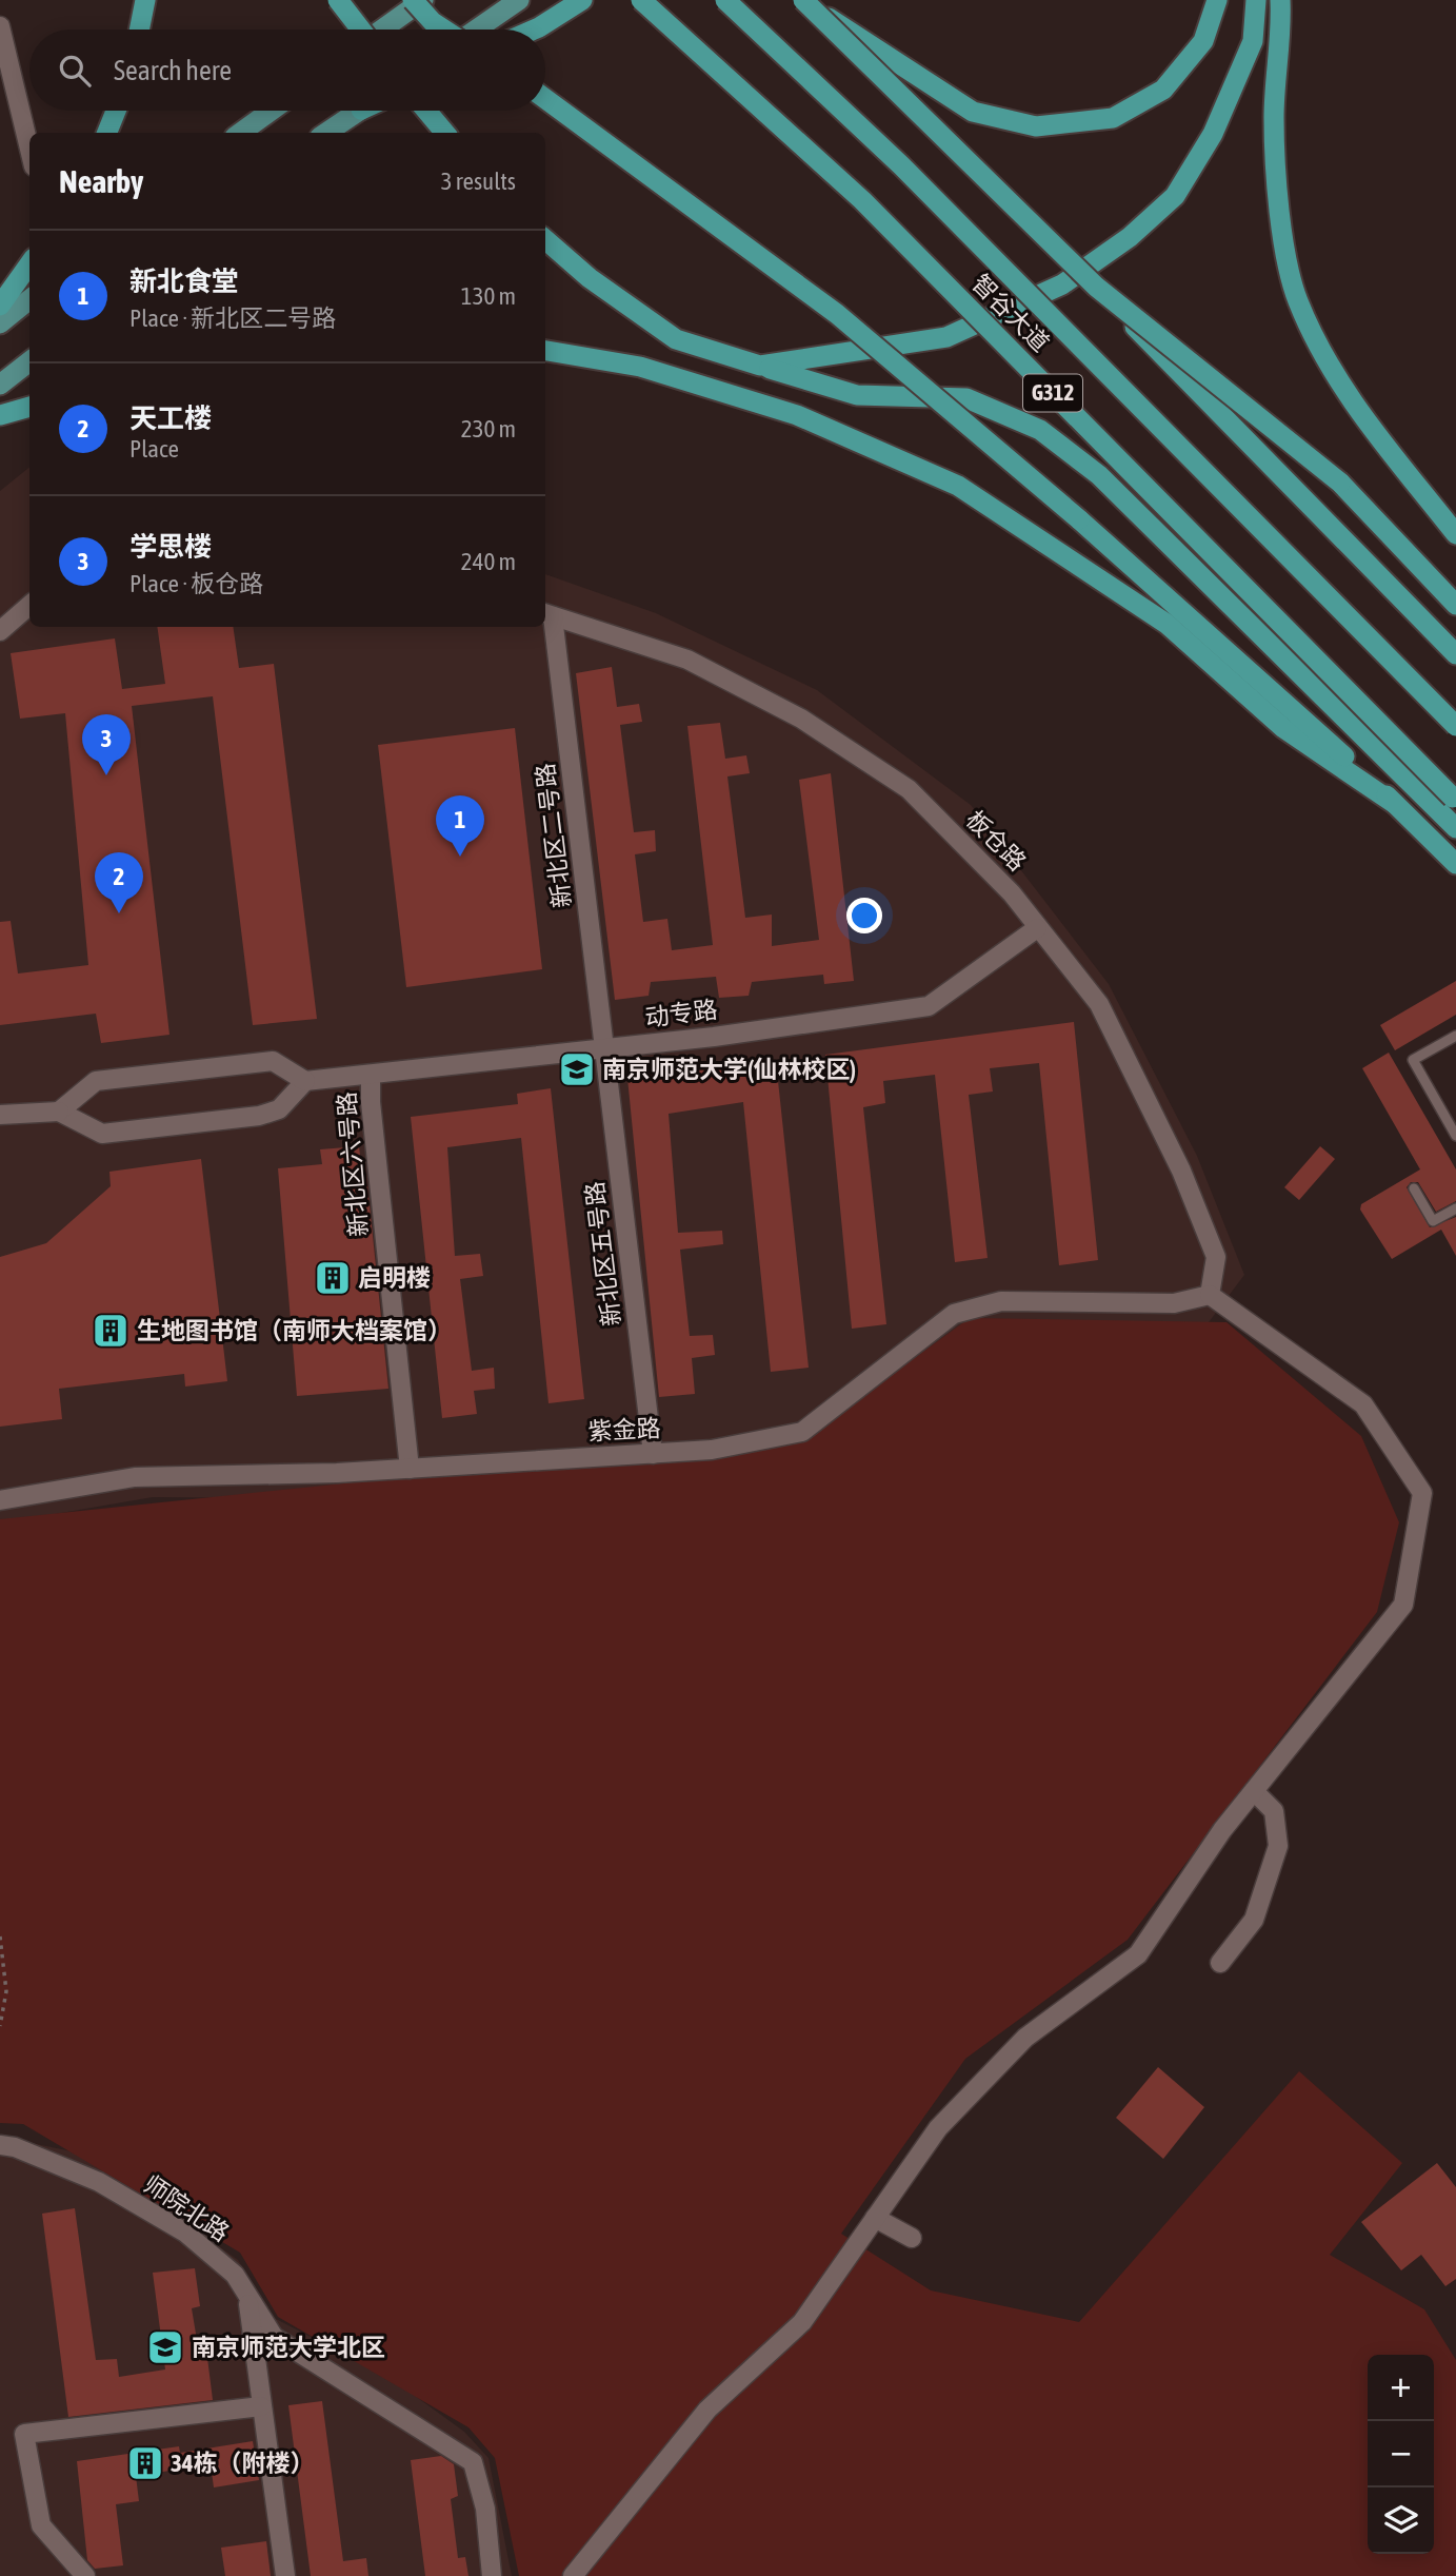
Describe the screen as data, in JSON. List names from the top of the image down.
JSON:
{
  "streets": {
    "highway": ["智谷大道", "G312"],
    "street": [
      "新北区二号路",
      "板仓路",
      "动专路",
      "新北区六号路",
      "新北区五号路",
      "紫金路",
      "师院北路"
    ]
  },
  "crossings": [
    ["新北区二号路", "板仓路"],
    ["新北区二号路", "动专路"],
    ["新北区二号路", "新北区五号路"],
    ["板仓路", "动专路"],
    ["板仓路", "紫金路"],
    ["动专路", "新北区六号路"],
    ["动专路", "新北区五号路"],
    ["新北区六号路", "紫金路"],
    ["新北区五号路", "紫金路"]
  ],
  "places": {
    "school or university": ["南京师范大学(仙林校区)", "南京师范大学北区"],
    "building": ["启明楼", "生地图书馆（南师大档案馆）", "34栋（附楼）"]
  },
  "page": {
    "search": "Search here",
    "heading": ["Nearby", "3 results"],
    "list": [
      {
        "mark": "1",
        "name": "新北食堂",
        "note": "Place · 新北区二号路",
        "value": "130 m"
      },
      {
        "mark": "2",
        "name": "天工楼",
        "note": "Place",
        "value": "230 m"
      },
      {
        "mark": "3",
        "name": "学思楼",
        "note": "Place · 板仓路",
        "value": "240 m"
      }
    ],
    "pins": ["3", "1", "2"],
    "map_buttons": ["+", "−"]
  }
}
